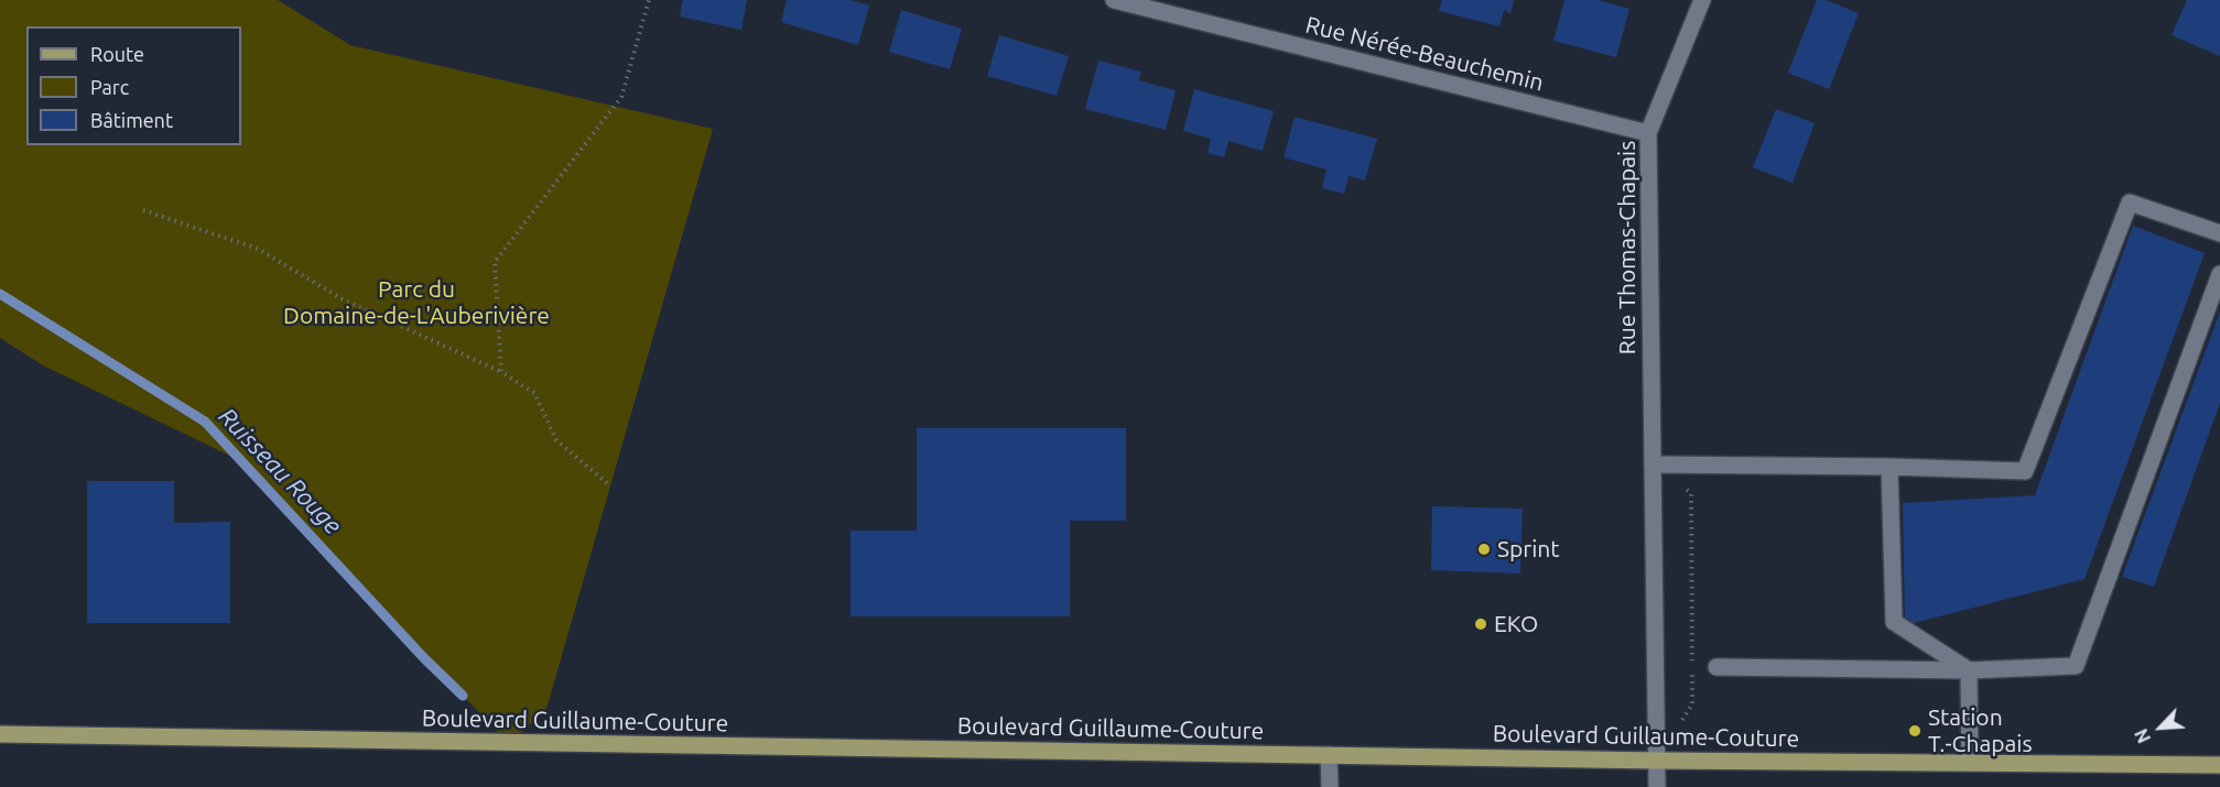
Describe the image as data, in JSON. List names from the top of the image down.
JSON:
{
  "streets": {
    "main road": ["Boulevard Guillaume-Couture"],
    "street": ["Rue Nérée-Beauchemin", "Rue Thomas-Chapais"]
  },
  "crossings": [
    ["Rue Nérée-Beauchemin", "Rue Thomas-Chapais"],
    ["Rue Thomas-Chapais", "Boulevard Guillaume-Couture"]
  ],
  "water": ["Ruisseau Rouge"],
  "parks": ["Parc du Domaine-de-L'Auberivière"],
  "places": ["Sprint", "EKO", "Station T.-Chapais"],
  "legend": ["Route", "Parc", "Bâtiment"],
  "north": "bottom left"
}
